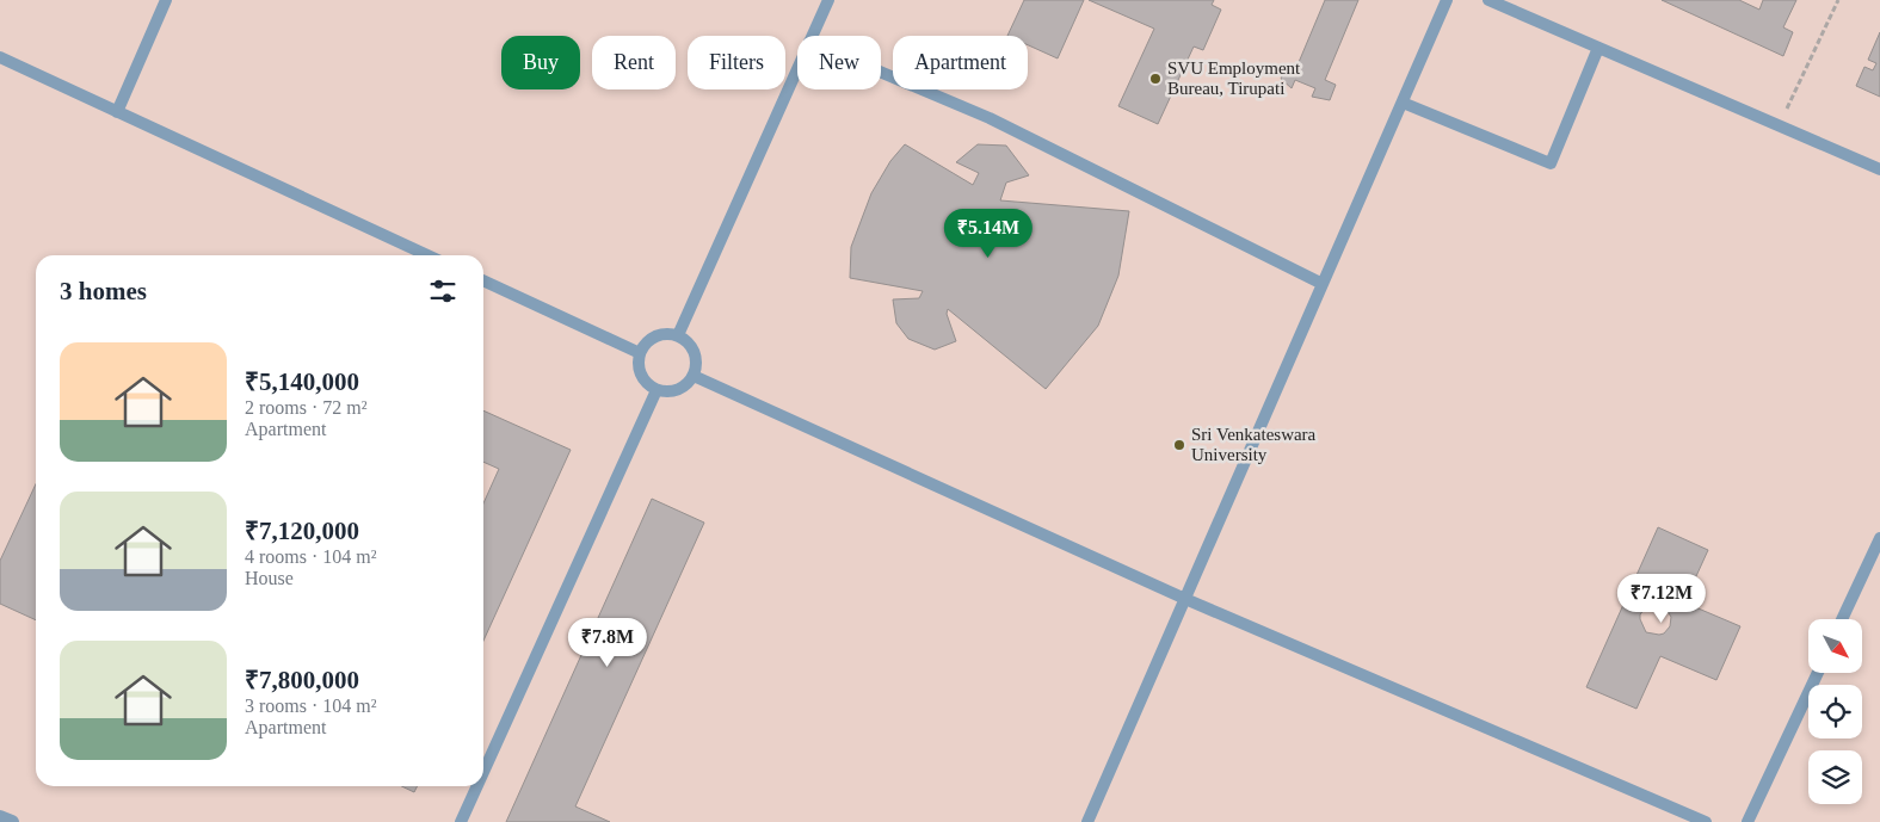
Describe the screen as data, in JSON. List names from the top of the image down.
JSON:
{
  "places": ["SVU Employment Bureau, Tirupati", "Sri Venkateswara University"],
  "north": "bottom right",
  "page": {
    "chip": [
      "Buy",
      "Rent",
      "Filters",
      "New",
      "Apartment"
    ],
    "price": ["₹5.14M", "₹7.12M", "₹7.8M"],
    "heading": "3 homes",
    "list": [
      {
        "name": "₹5,140,000",
        "note": "2 rooms · 72 m² · Apartment"
      },
      {
        "name": "₹7,120,000",
        "note": "4 rooms · 104 m² · House"
      },
      {
        "name": "₹7,800,000",
        "note": "3 rooms · 104 m² · Apartment"
      }
    ]
  }
}
